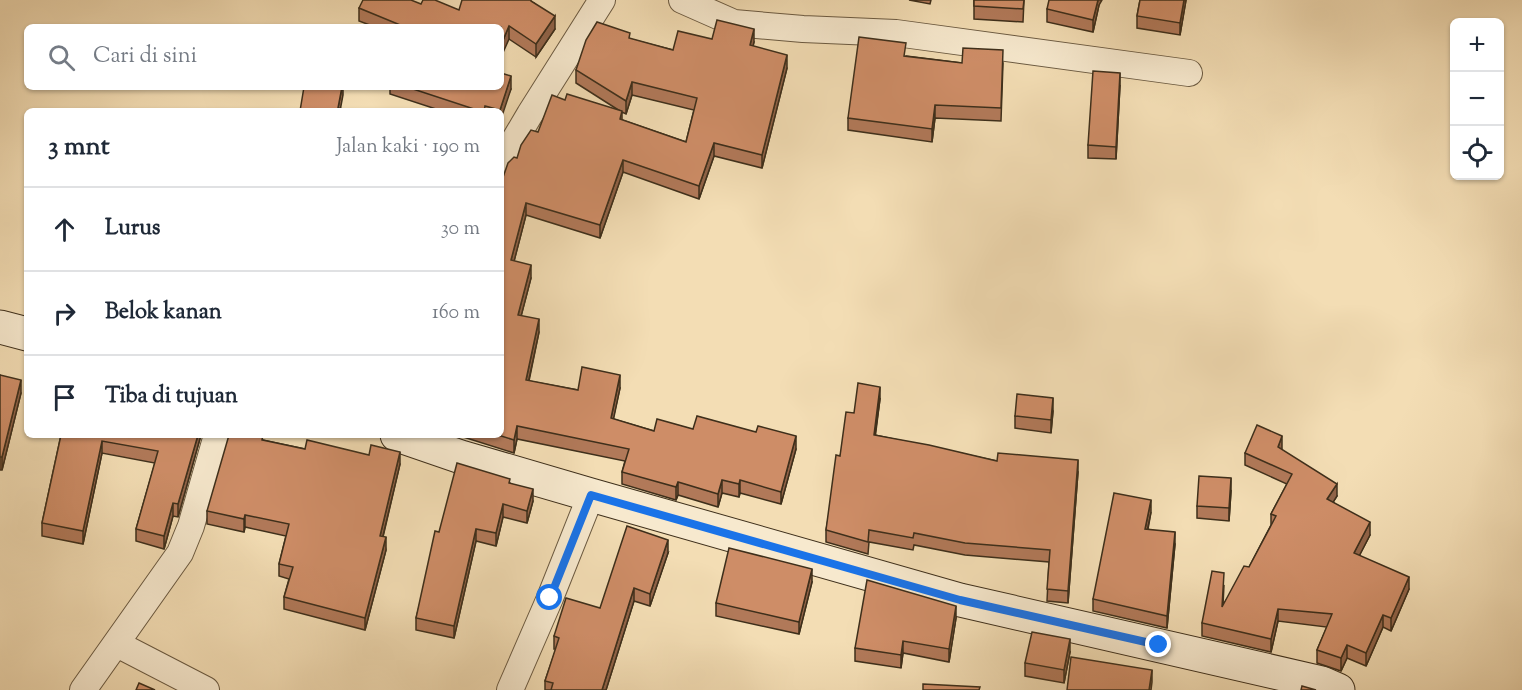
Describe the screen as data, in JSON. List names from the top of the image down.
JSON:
{
  "page": {
    "map_buttons": ["+", "−"],
    "search": "Cari di sini",
    "heading": ["3 mnt", "Jalan kaki · 190 m"],
    "list": [
      ["Lurus", "30 m"],
      ["Belok kanan", "160 m"],
      "Tiba di tujuan"
    ]
  }
}
